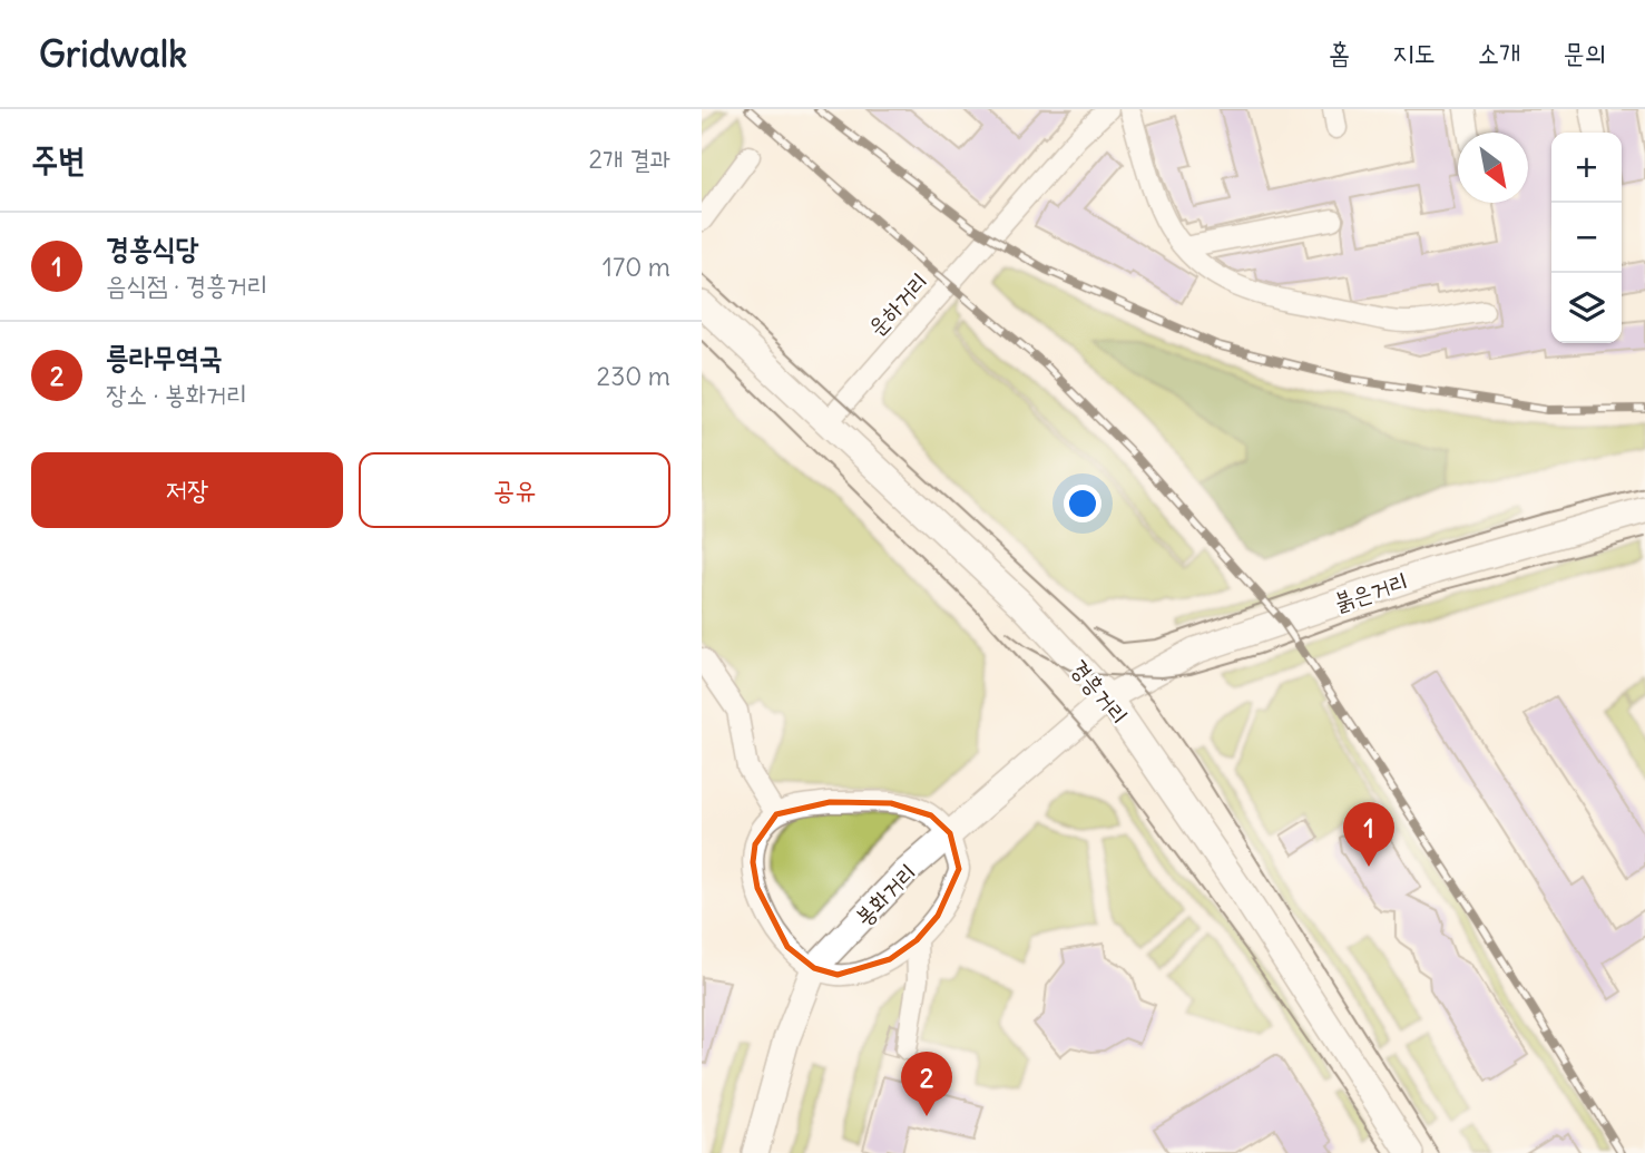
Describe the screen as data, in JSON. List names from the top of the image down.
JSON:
{
  "streets": {
    "main road": ["붉은거리", "경흥거리", "봉화거리"],
    "street": ["운하거리"]
  },
  "crossings": [
    ["운하거리", "경흥거리"],
    ["붉은거리", "경흥거리"],
    ["붉은거리", "봉화거리"],
    ["경흥거리", "봉화거리"]
  ],
  "north": "bottom right",
  "page": {
    "header": "Gridwalk",
    "nav": [
      "홈",
      "지도",
      "소개",
      "문의"
    ],
    "heading": ["주변", "2개 결과"],
    "map_buttons": ["+", "−"],
    "list": [
      {
        "mark": "1",
        "name": "경흥식당",
        "note": "음식점 · 경흥거리",
        "value": "170 m"
      },
      {
        "mark": "2",
        "name": "릉라무역국",
        "note": "장소 · 봉화거리",
        "value": "230 m"
      }
    ],
    "buttons": ["저장", "공유"],
    "pins": ["1", "2"]
  }
}
